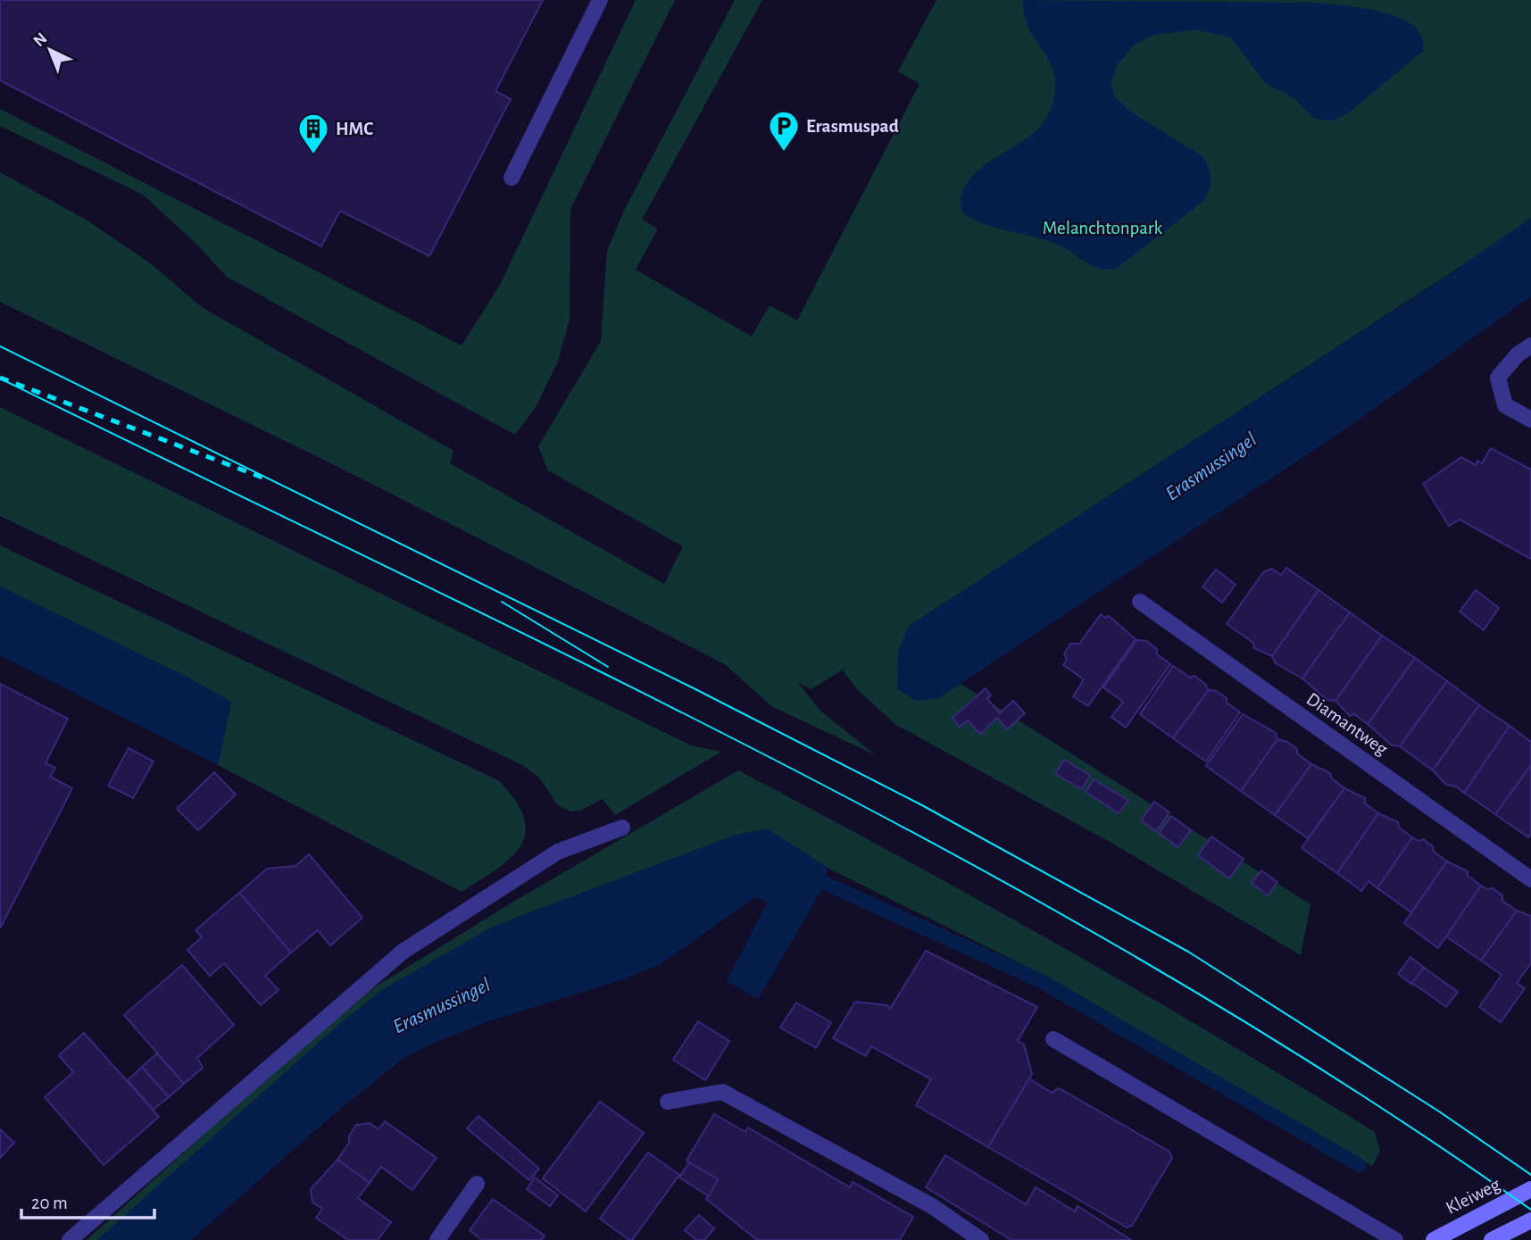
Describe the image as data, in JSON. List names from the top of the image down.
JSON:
{
  "streets": {
    "street": ["Diamantweg", "Kleiweg"]
  },
  "water": ["Erasmussingel"],
  "parks": ["Melanchtonpark"],
  "places": {
    "parking": ["Erasmuspad"],
    "building": ["HMC"]
  },
  "scale_bar": "20 m",
  "north": "top left"
}
